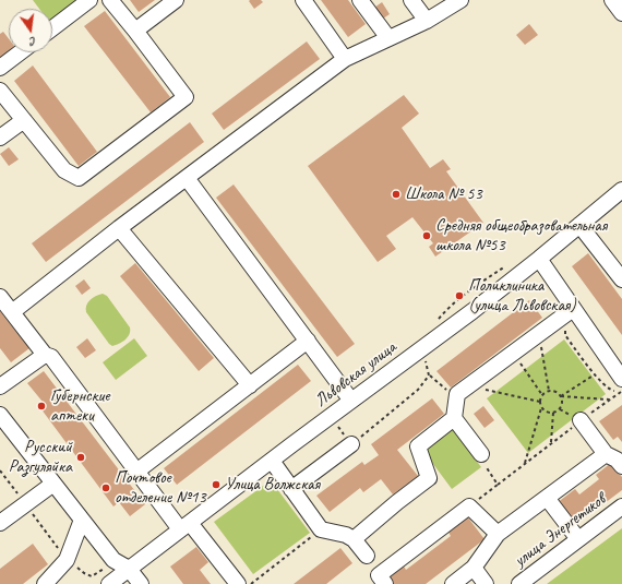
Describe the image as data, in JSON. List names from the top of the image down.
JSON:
{
  "streets": {
    "street": ["Львовская улица", "улица Энергетиков"]
  },
  "places": [
    "Школа № 53",
    "Средняя общеобразовательная школа №53",
    "Поликлиника (улица Львовская)",
    "Губернские аптеки",
    "Русский Разгуляйка",
    "Улица Волжская",
    "Почтовое отделение №13"
  ],
  "north": "bottom"
}
